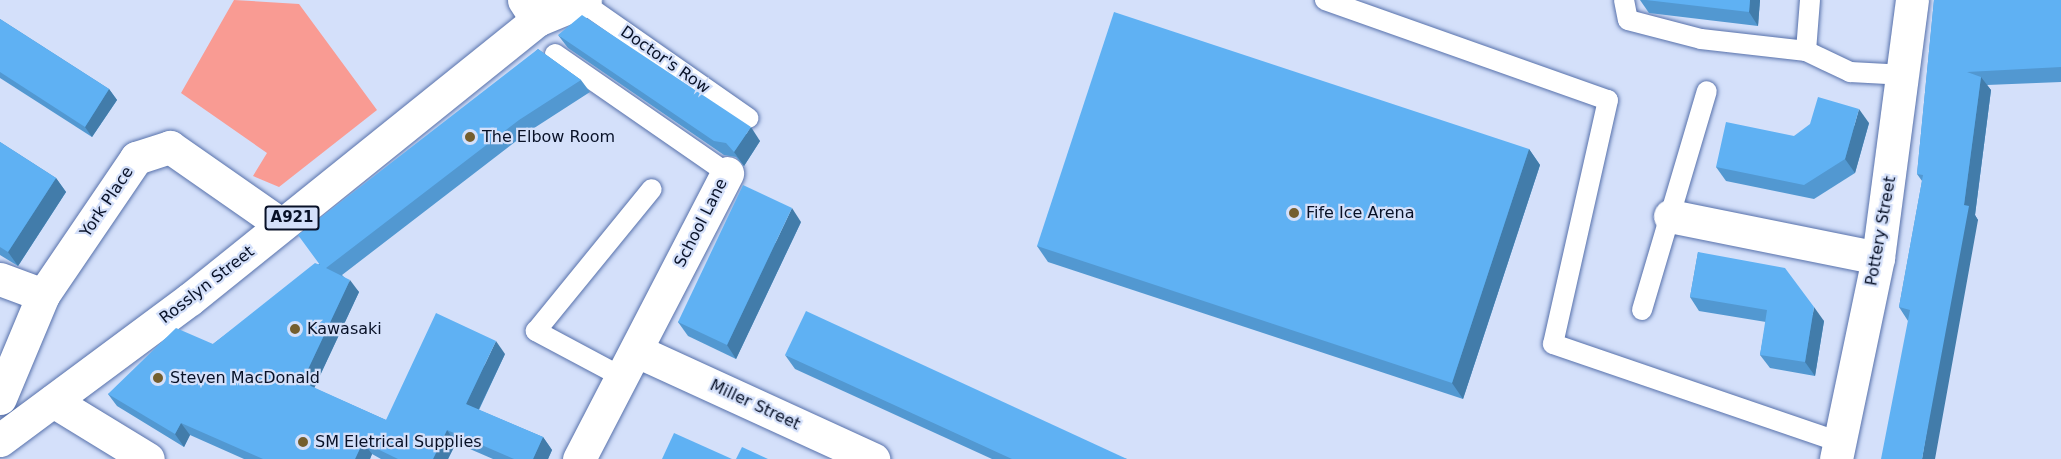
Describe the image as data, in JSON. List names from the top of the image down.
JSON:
{
  "streets": {
    "street": [
      "York Place",
      "A921",
      "School Lane",
      "Pottery Street",
      "Rosslyn Street",
      "Miller Street"
    ],
    "lane": ["Doctor's Row"]
  },
  "crossings": [
    ["Doctor's Row", "Rosslyn Street"],
    ["York Place", "Rosslyn Street"],
    ["School Lane", "Miller Street"]
  ],
  "places": [
    "The Elbow Room",
    "Fife Ice Arena",
    "Kawasaki",
    "Steven MacDonald",
    "SM Eletrical Supplies"
  ]
}
